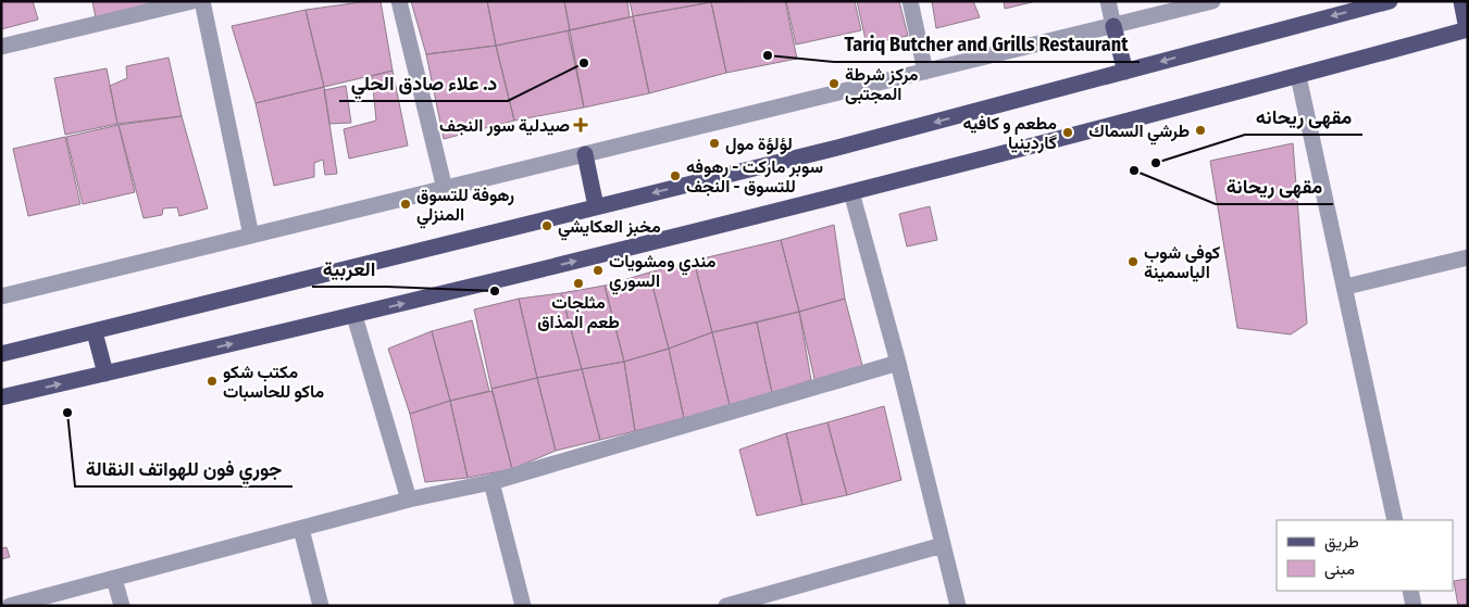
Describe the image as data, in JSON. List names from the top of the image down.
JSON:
{
  "places": {
    "other": [
      "Tariq Butcher and Grills Restaurant",
      "د. علاء صادق الحلي",
      "مركز شرطة المجتبى",
      "طرشي السماك",
      "مطعم و كافيه گاردينيا",
      "لؤلؤة مول",
      "مقهى ريحانه",
      "مقهى ريحانة",
      "سوبر ماركت - رهوفه للتسوق - النجف",
      "رهوفة للتسوق المنزلي",
      "مخبز العكايشي",
      "كوفي شوب الياسمينة",
      "مندي ومشويات السوري",
      "مثلجات طعم المذاق",
      "العربية",
      "مكتب شكو ماكو للحاسبات",
      "جوري فون للهواتف النقالة"
    ],
    "health": ["صيدلية سور النجف"]
  },
  "legend": ["طريق", "مبنى"]
}
